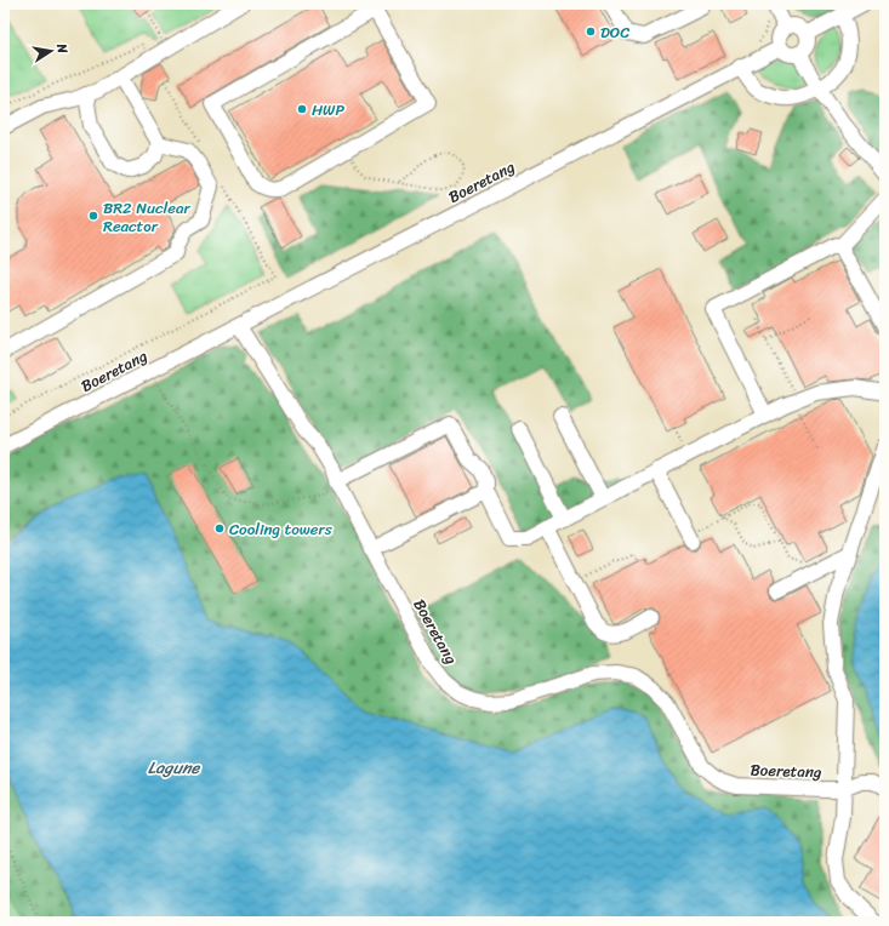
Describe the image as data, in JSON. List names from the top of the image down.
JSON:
{
  "streets": {
    "street": ["Boeretang"]
  },
  "water": ["Lagune"],
  "places": [
    "DOC",
    "HWP",
    "BR2 Nuclear Reactor",
    "Cooling towers"
  ],
  "north": "right"
}
